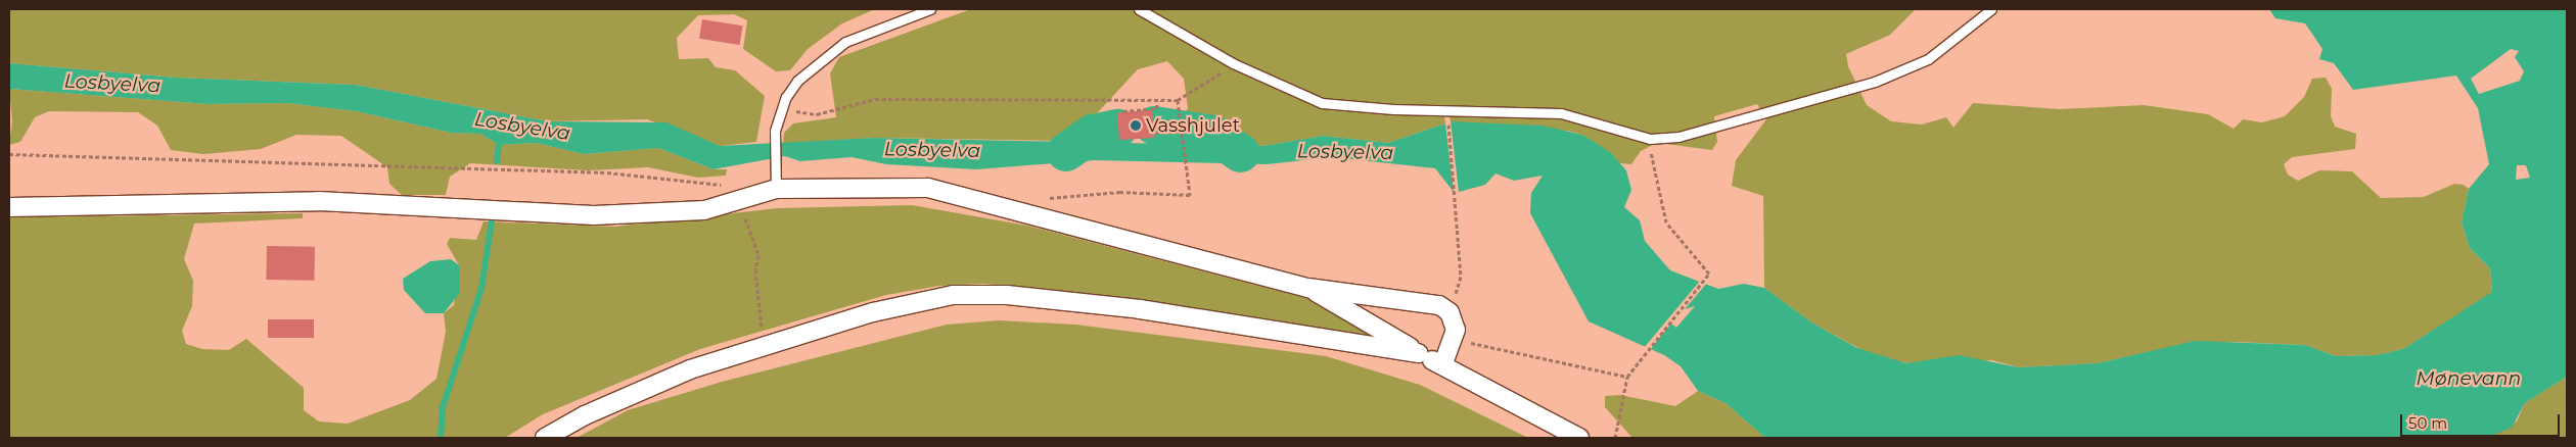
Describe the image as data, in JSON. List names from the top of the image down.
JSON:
{
  "water": ["Losbyelva", "Mønevann"],
  "places": ["Vasshjulet"],
  "scale_bar": "50 m"
}
